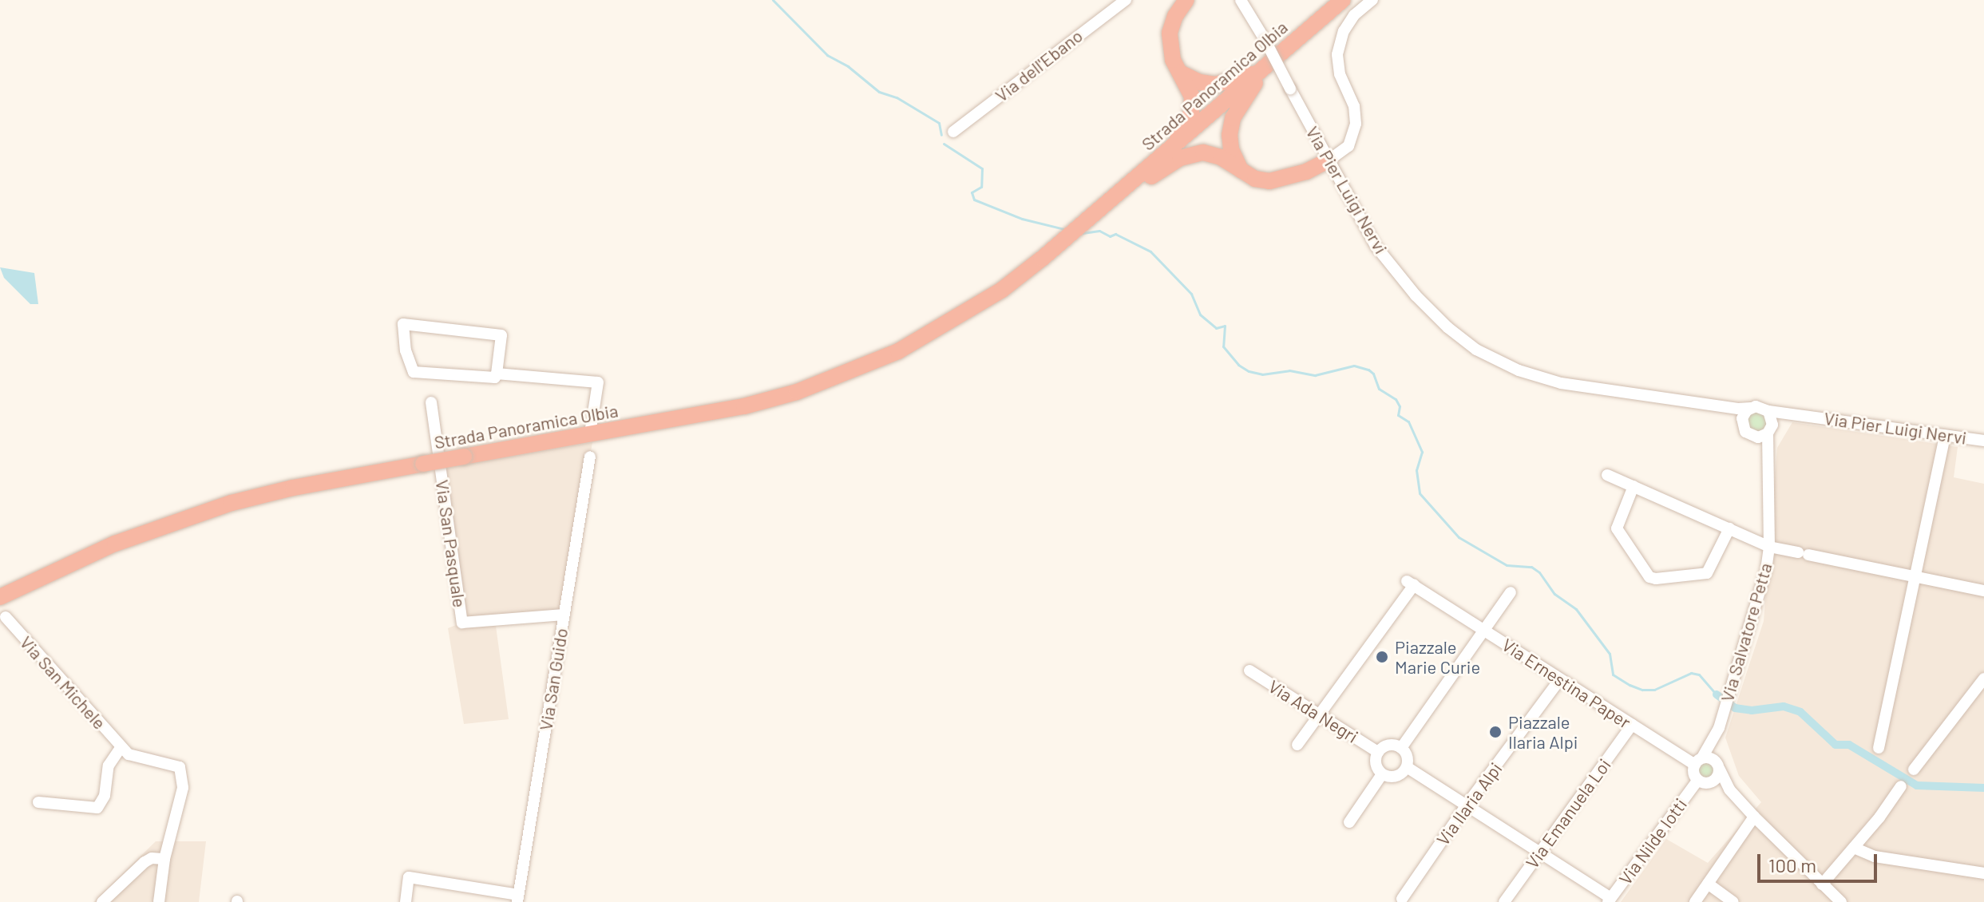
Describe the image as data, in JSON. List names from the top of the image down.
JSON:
{
  "streets": {
    "highway": ["Strada Panoramica Olbia"],
    "street": [
      "Via dell'Ebano",
      "Via Pier Luigi Nervi",
      "Via San Pasquale",
      "Via Salvatore Petta",
      "Via San Guido",
      "Via San Michele",
      "Via Ernestina Paper",
      "Via Ada Negri",
      "Via Ilaria Alpi",
      "Via Emanuela Loi",
      "Via Nilde Iotti"
    ]
  },
  "crossings": [
    ["Via Pier Luigi Nervi", "Via Salvatore Petta"],
    ["Via San Pasquale", "Via San Guido"],
    ["Via Salvatore Petta", "Via Ernestina Paper"],
    ["Via Salvatore Petta", "Via Nilde Iotti"],
    ["Via Ernestina Paper", "Via Ada Negri"],
    ["Via Ernestina Paper", "Via Ilaria Alpi"],
    ["Via Ernestina Paper", "Via Emanuela Loi"],
    ["Via Ernestina Paper", "Via Nilde Iotti"]
  ],
  "places": ["Piazzale Marie Curie", "Piazzale Ilaria Alpi"],
  "scale_bar": "100 m"
}
